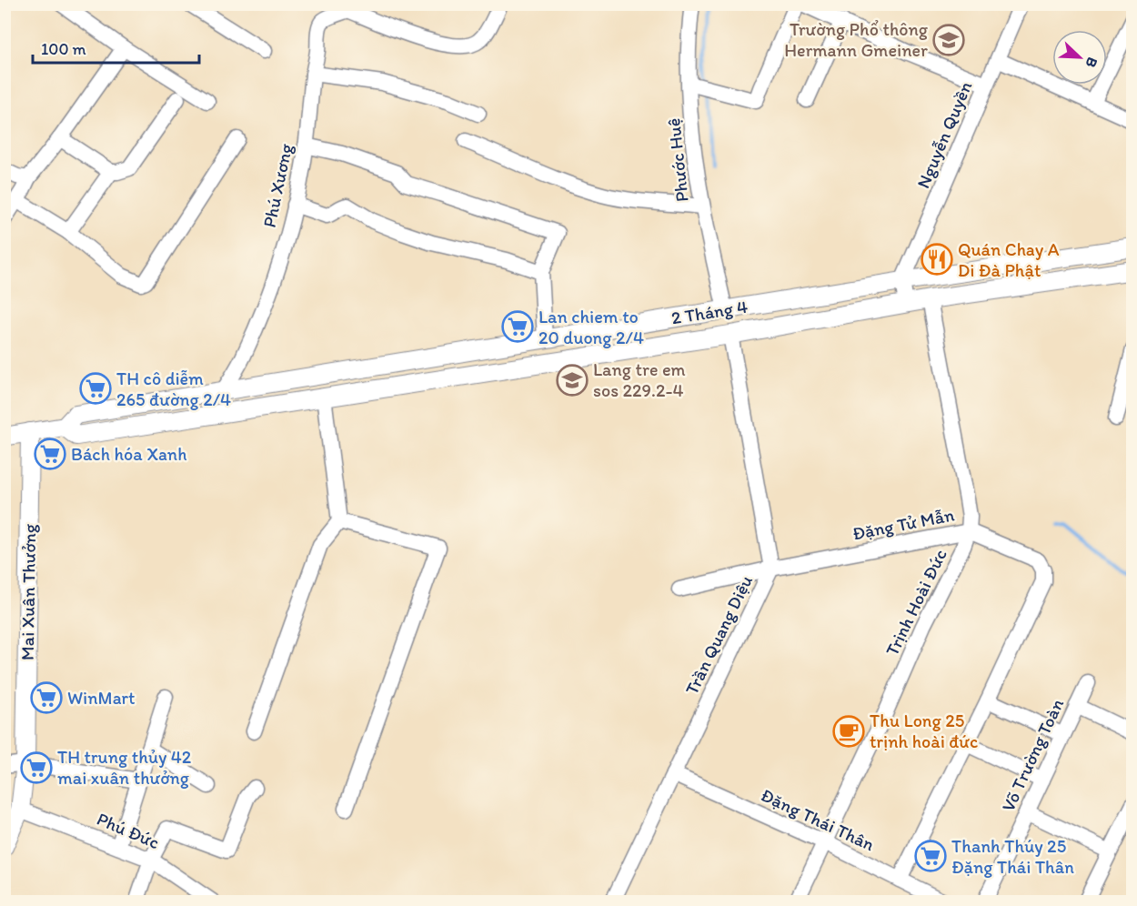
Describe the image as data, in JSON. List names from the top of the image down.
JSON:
{
  "streets": {
    "main road": ["2 Tháng 4", "Mai Xuân Thưởng"],
    "street": [
      "Nguyễn Quyền",
      "Phước Huệ",
      "Phú Xương",
      "Đặng Tử Mẫn",
      "Trịnh Hoài Đức",
      "Trần Quang Diệu",
      "Võ Trường Toàn",
      "Đặng Thái Thân",
      "Phú Đức"
    ]
  },
  "crossings": [
    ["Nguyễn Quyền", "2 Tháng 4"],
    ["Phước Huệ", "2 Tháng 4"],
    ["Phú Xương", "2 Tháng 4"],
    ["2 Tháng 4", "Mai Xuân Thưởng"],
    ["2 Tháng 4", "Trịnh Hoài Đức"],
    ["2 Tháng 4", "Trần Quang Diệu"],
    ["Đặng Tử Mẫn", "Trịnh Hoài Đức"],
    ["Đặng Tử Mẫn", "Trần Quang Diệu"],
    ["Mai Xuân Thưởng", "Phú Đức"],
    ["Trịnh Hoài Đức", "Đặng Thái Thân"],
    ["Trần Quang Diệu", "Đặng Thái Thân"]
  ],
  "places": {
    "school or university": ["Trường Phổ thông Hermann Gmeiner", "Lang tre em sos 229.2-4"],
    "restaurant": ["Quán Chay A Di Đà Phật"],
    "supermarket": [
      "Lan chiem to 20 duong 2/4",
      "TH cô diễm 265 đường 2/4",
      "Bách hóa Xanh",
      "WinMart",
      "TH trung thủy 42 mai xuân thưởng",
      "Thanh Thúy 25 Đặng Thái Thân"
    ],
    "cafe": ["Thu Long 25 trịnh hoài đức"]
  },
  "scale_bar": "100 m",
  "north": "bottom right"
}
